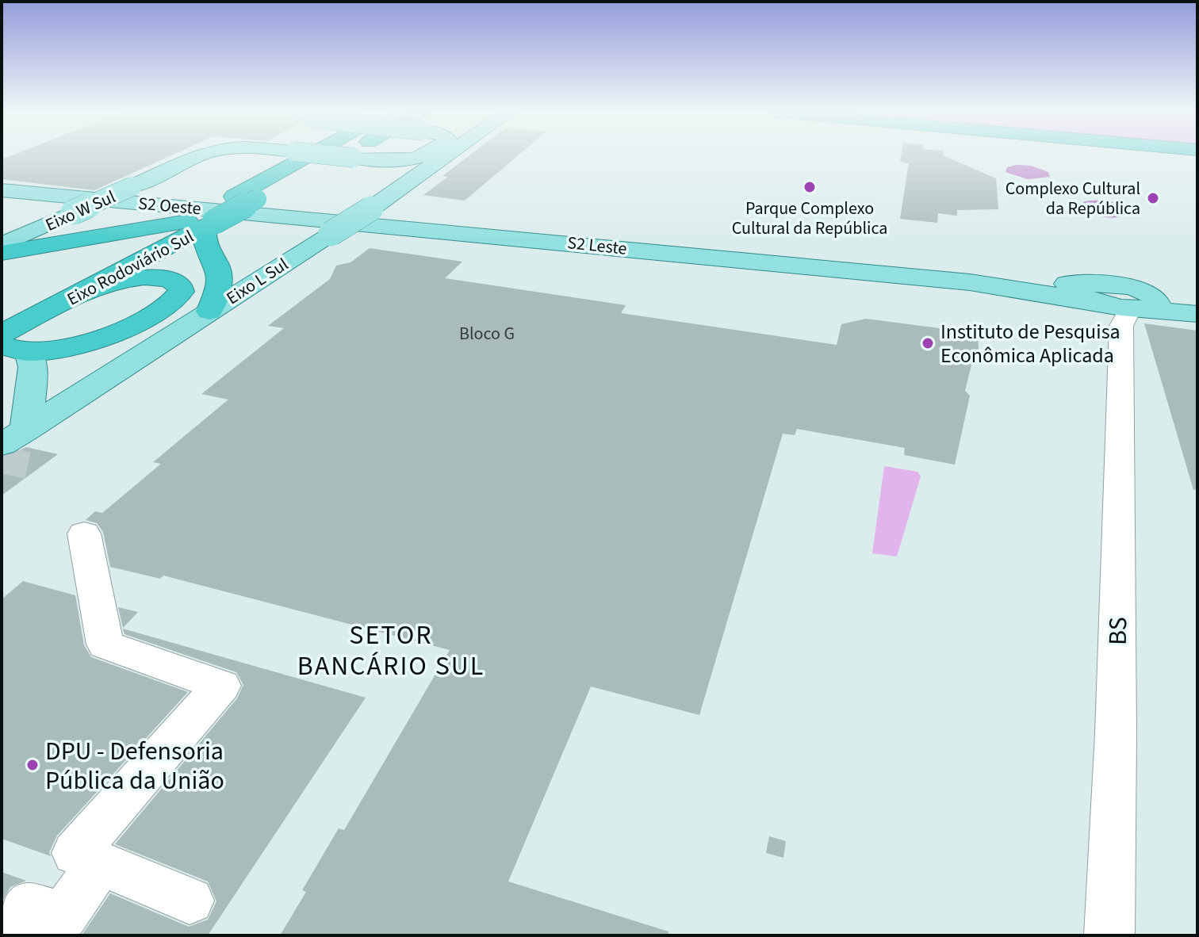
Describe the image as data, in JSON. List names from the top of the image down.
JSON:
{
  "streets": {
    "highway": ["Eixo Rodoviário Sul"],
    "main road": [
      "S2 Oeste",
      "Eixo W Sul",
      "S2 Leste",
      "Eixo L Sul"
    ],
    "street": ["BS"]
  },
  "crossings": [
    ["S2 Oeste", "S2 Leste"],
    ["S2 Oeste", "Eixo Rodoviário Sul"],
    ["S2 Leste", "Eixo Rodoviário Sul"],
    ["S2 Leste", "BS"]
  ],
  "districts": ["SETOR BANCÁRIO SUL"],
  "places": [
    "Parque Complexo Cultural da República",
    "Complexo Cultural da República",
    "Instituto de Pesquisa Econômica Aplicada",
    "DPU - Defensoria Pública da União"
  ],
  "house_numbers": ["Bloco G"]
}
